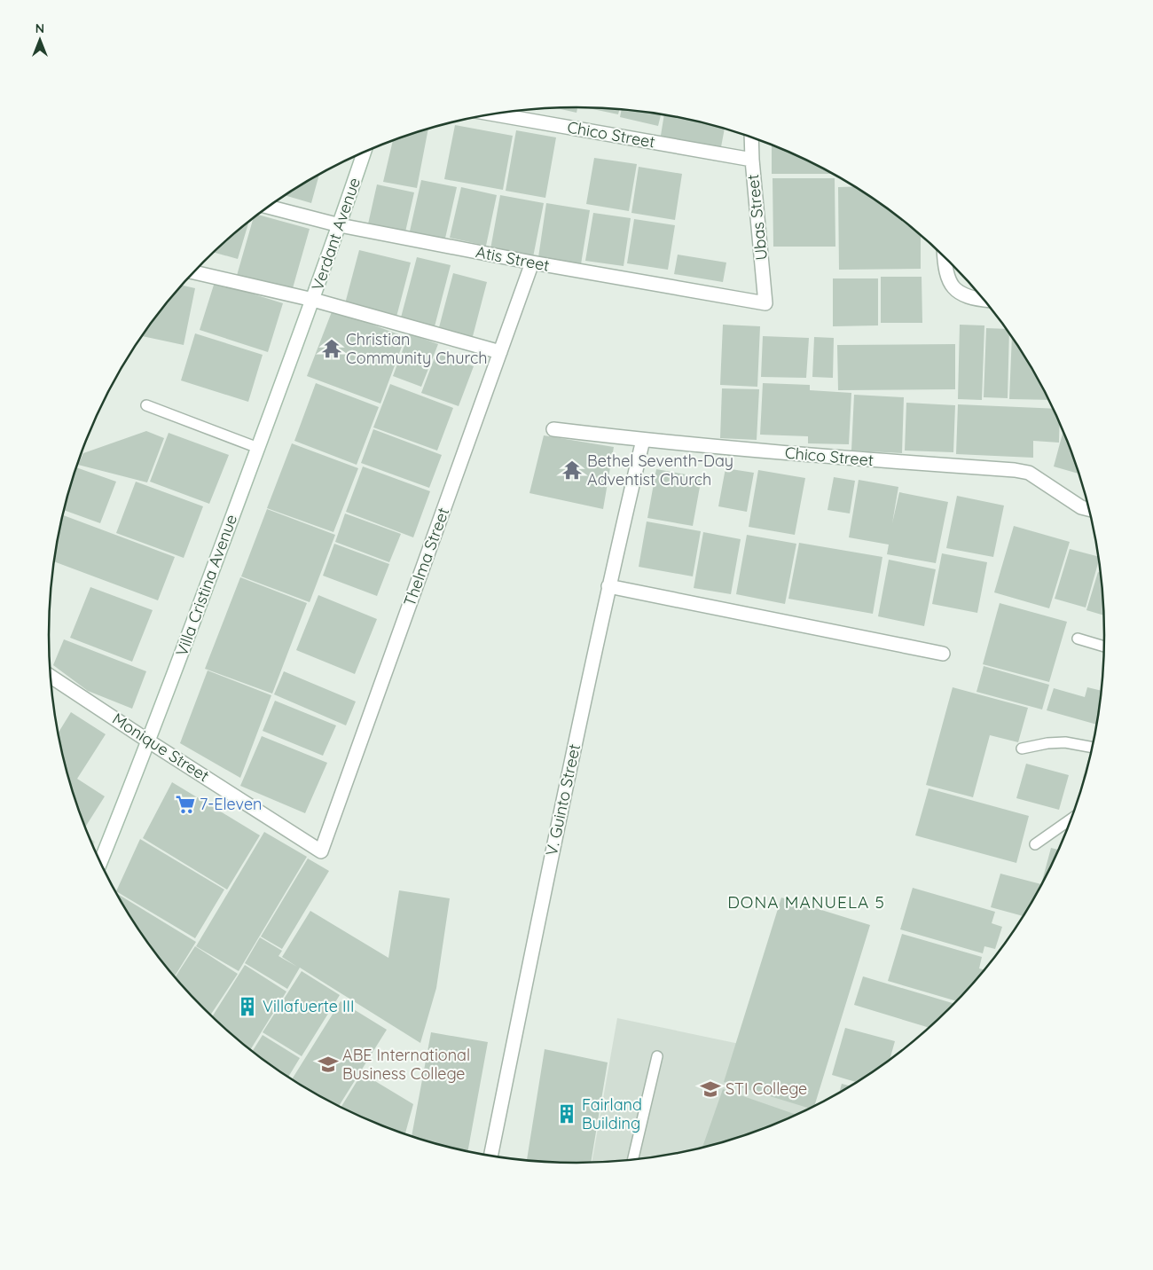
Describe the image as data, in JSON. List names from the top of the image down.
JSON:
{
  "streets": {
    "street": [
      "Chico Street",
      "Ubas Street",
      "Verdant Avenue",
      "Atis Street",
      "Thelma Street",
      "Villa Cristina Avenue",
      "Monique Street",
      "V. Guinto Street"
    ]
  },
  "crossings": [
    ["Chico Street", "Ubas Street"],
    ["Chico Street", "V. Guinto Street"],
    ["Ubas Street", "Atis Street"],
    ["Verdant Avenue", "Atis Street"],
    ["Verdant Avenue", "Villa Cristina Avenue"],
    ["Atis Street", "Thelma Street"],
    ["Thelma Street", "Monique Street"],
    ["Villa Cristina Avenue", "Monique Street"]
  ],
  "districts": ["DONA MANUELA 5"],
  "places": {
    "temple": ["Christian Community Church", "Bethel Seventh-Day Adventist Church"],
    "supermarket": ["7-Eleven"],
    "building": ["Villafuerte III", "Fairland Building"],
    "school or university": ["ABE International Business College", "STI College"]
  },
  "north": "top"
}
